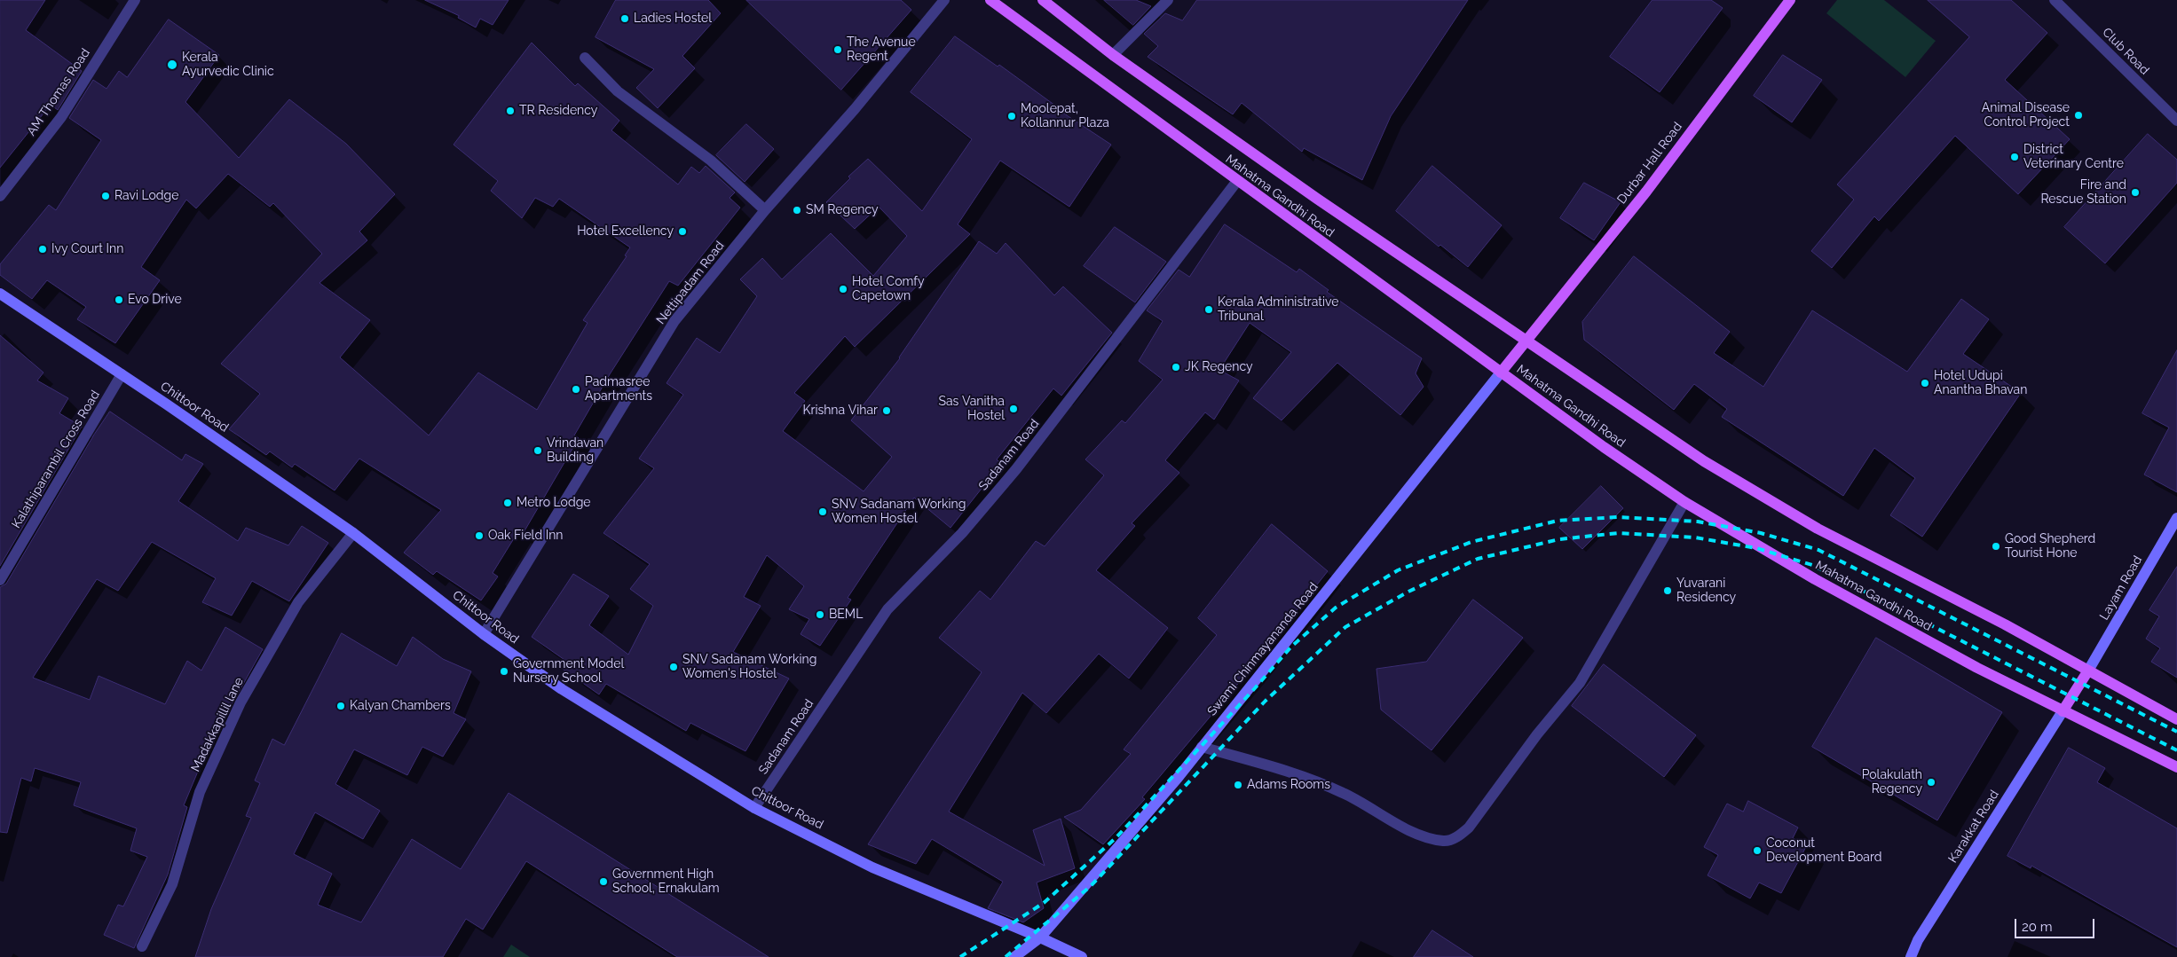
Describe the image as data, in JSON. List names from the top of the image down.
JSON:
{
  "streets": {
    "main road": [
      "Durbar Hall Road",
      "Mahatma Gandhi Road",
      "Chittoor Road",
      "Layam Road",
      "Swami Chinmayananda Road",
      "Karakkat Road"
    ],
    "street": [
      "Club Road",
      "AM Thomas Road",
      "Nettipadam Road",
      "Sadanam Road",
      "Kalathiparambil Cross Road",
      "Madakkapillil lane"
    ]
  },
  "crossings": [
    ["Durbar Hall Road", "Mahatma Gandhi Road"],
    ["Durbar Hall Road", "Swami Chinmayananda Road"],
    ["Mahatma Gandhi Road", "Sadanam Road"],
    ["Mahatma Gandhi Road", "Layam Road"],
    ["Mahatma Gandhi Road", "Swami Chinmayananda Road"],
    ["Mahatma Gandhi Road", "Karakkat Road"],
    ["Nettipadam Road", "Chittoor Road"],
    ["Chittoor Road", "Sadanam Road"],
    ["Chittoor Road", "Kalathiparambil Cross Road"],
    ["Chittoor Road", "Swami Chinmayananda Road"],
    ["Chittoor Road", "Madakkapillil lane"]
  ],
  "places": [
    "Ladies Hostel",
    "The Avenue Regent",
    "Kerala Ayurvedic Clinic",
    "TR Residency",
    "Animal Disease Control Project",
    "Moolepat, Kollannur Plaza",
    "District Veterinary Centre",
    "Fire and Rescue Station",
    "Ravi Lodge",
    "SM Regency",
    "Hotel Excellency",
    "Ivy Court Inn",
    "Hotel Comfy Capetown",
    "Evo Drive",
    "Kerala Administrative Tribunal",
    "JK Regency",
    "Hotel Udupi Anantha Bhavan",
    "Padmasree Apartments",
    "Sas Vanitha Hostel",
    "Krishna Vihar",
    "Vrindavan Building",
    "Metro Lodge",
    "SNV Sadanam Working Women Hostel",
    "Oak Field Inn",
    "Good Shepherd Tourist Hone",
    "Yuvarani Residency",
    "BEML",
    "SNV Sadanam Working Women's Hostel",
    "Government Model Nursery School",
    "Kalyan Chambers",
    "Polakulath Regency",
    "Adams Rooms",
    "Coconut Development Board",
    "Government High School, Ernakulam"
  ],
  "scale_bar": "20 m"
}
